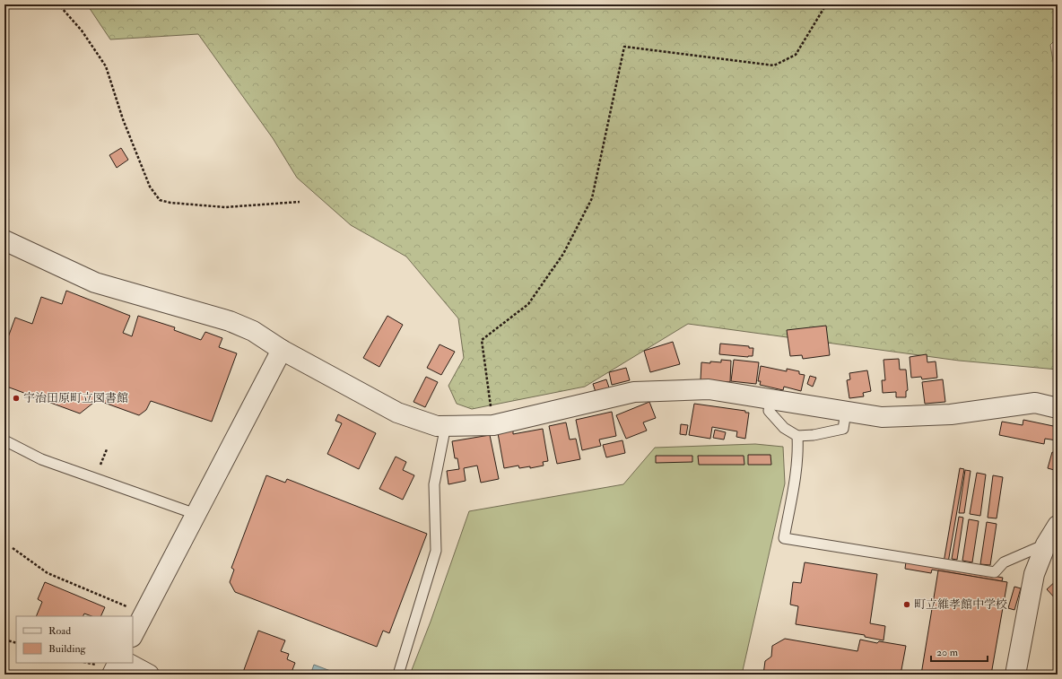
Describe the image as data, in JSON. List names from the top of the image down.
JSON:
{
  "places": ["宇治田原町立図書館", "町立維孝館中学校"],
  "legend": ["Road", "Building"],
  "scale_bar": "20 m"
}
